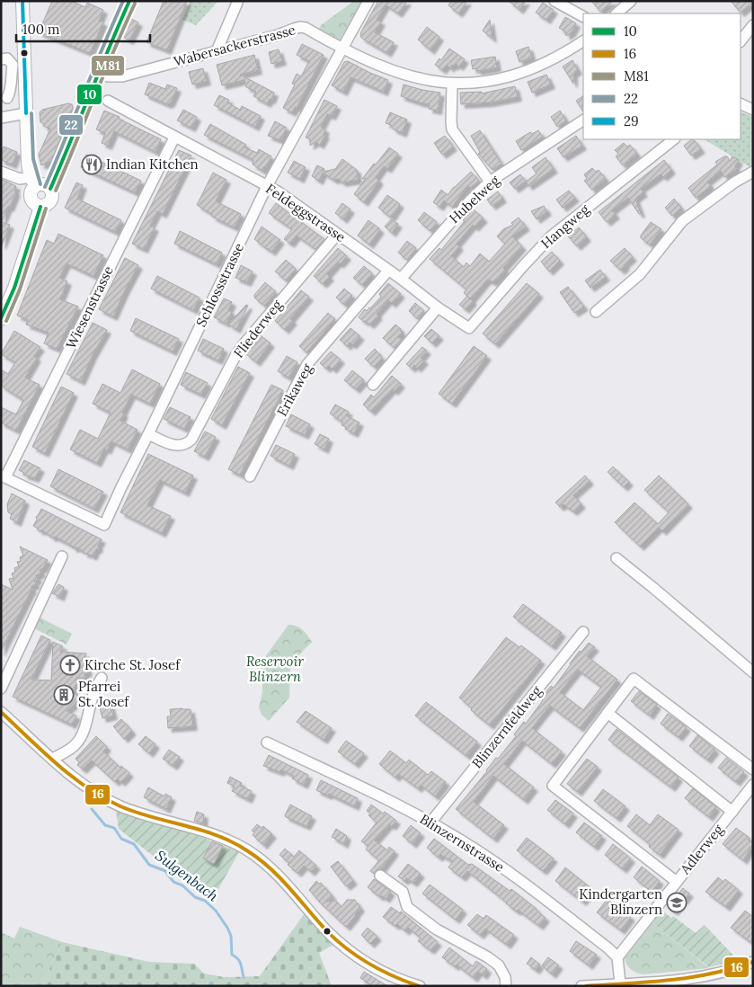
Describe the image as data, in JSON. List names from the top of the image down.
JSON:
{
  "streets": {
    "street": [
      "Wabersackerstrasse",
      "Hubelweg",
      "Feldeggstrasse",
      "Hangweg",
      "Schlossstrasse",
      "Wiesenstrasse",
      "Fliederweg",
      "Erikaweg",
      "Blinzernfeldweg",
      "Blinzernstrasse",
      "Adlerweg"
    ]
  },
  "crossings": [
    ["Wabersackerstrasse", "Schlossstrasse"],
    ["Hubelweg", "Feldeggstrasse"],
    ["Feldeggstrasse", "Hangweg"],
    ["Feldeggstrasse", "Schlossstrasse"],
    ["Feldeggstrasse", "Wiesenstrasse"],
    ["Feldeggstrasse", "Fliederweg"],
    ["Feldeggstrasse", "Erikaweg"],
    ["Schlossstrasse", "Wiesenstrasse"],
    ["Schlossstrasse", "Fliederweg"],
    ["Blinzernfeldweg", "Blinzernstrasse"],
    ["Blinzernstrasse", "Adlerweg"]
  ],
  "water": ["Sulgenbach"],
  "parks": ["Reservoir Blinzern"],
  "places": {
    "restaurant": ["Indian Kitchen"],
    "church": ["Kirche St. Josef"],
    "building": ["Pfarrei St. Josef"],
    "school or university": ["Kindergarten Blinzern"]
  },
  "lines": [
    "transit line 10",
    "transit line 22",
    "transit line 29",
    "transit line M81",
    "transit line 16"
  ],
  "legend": [
    "10",
    "16",
    "M81",
    "22",
    "29"
  ],
  "scale_bar": "100 m"
}
